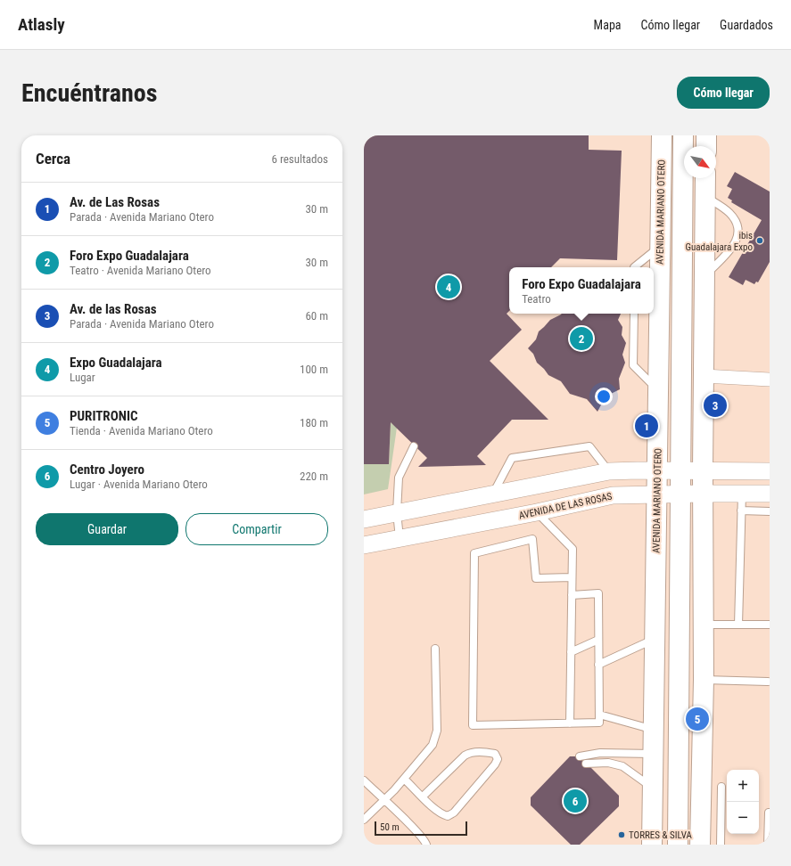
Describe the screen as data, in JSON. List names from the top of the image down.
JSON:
{
  "streets": {
    "main road": ["AVENIDA MARIANO OTERO"],
    "street": ["AVENIDA DE LAS ROSAS"]
  },
  "crossings": [
    ["AVENIDA MARIANO OTERO", "AVENIDA DE LAS ROSAS"]
  ],
  "places": ["ibis Guadalajara Expo", "TORRES & SILVA"],
  "scale_bar": "50 m",
  "north": "bottom right",
  "page": {
    "header": "Atlasly",
    "nav": ["Mapa", "Cómo llegar", "Guardados"],
    "buttons": [
      "Cómo llegar",
      ["Guardar", "Compartir"]
    ],
    "title": "Encuéntranos",
    "heading": ["Cerca", "6 resultados"],
    "list": [
      {
        "mark": "1",
        "name": "Av. de Las Rosas",
        "note": "Parada · Avenida Mariano Otero",
        "value": "30 m"
      },
      {
        "mark": "2",
        "name": "Foro Expo Guadalajara",
        "note": "Teatro · Avenida Mariano Otero",
        "value": "30 m"
      },
      {
        "mark": "3",
        "name": "Av. de las Rosas",
        "note": "Parada · Avenida Mariano Otero",
        "value": "60 m"
      },
      {
        "mark": "4",
        "name": "Expo Guadalajara",
        "note": "Lugar",
        "value": "100 m"
      },
      {
        "mark": "5",
        "name": "PURITRONIC",
        "note": "Tienda · Avenida Mariano Otero",
        "value": "180 m"
      },
      {
        "mark": "6",
        "name": "Centro Joyero",
        "note": "Lugar · Avenida Mariano Otero",
        "value": "220 m"
      }
    ],
    "popup": ["Foro Expo Guadalajara", "Teatro"],
    "pins": [
      "4",
      "2",
      "3",
      "1",
      "5",
      "6"
    ],
    "map_buttons": ["+", "−"],
    "scale": "50 m"
  }
}
